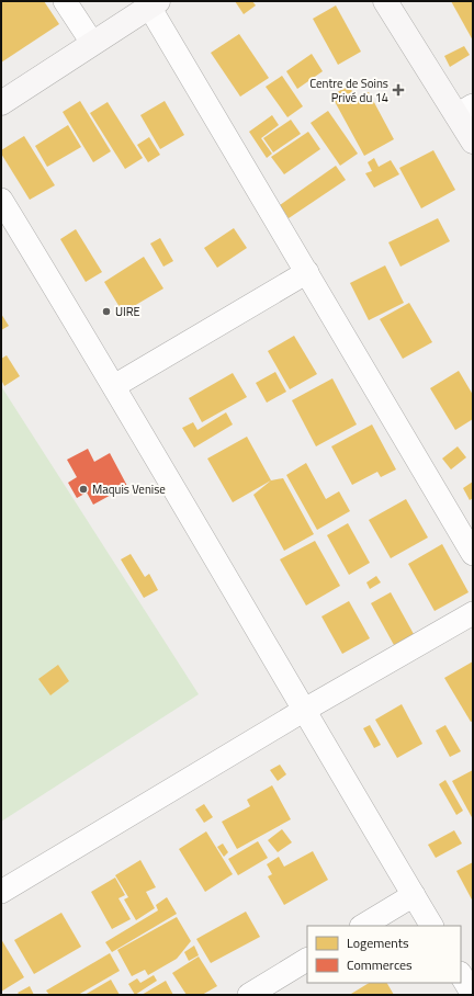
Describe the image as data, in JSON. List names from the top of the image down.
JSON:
{
  "places": {
    "health": ["Centre de Soins Privé du 14"],
    "other": ["UIRE", "Maquis Venise"]
  },
  "legend": ["Logements", "Commerces"]
}
